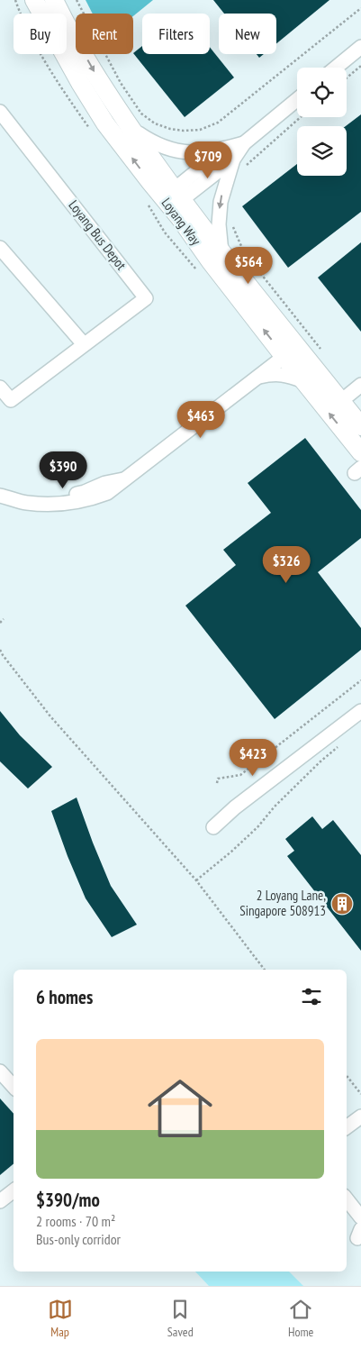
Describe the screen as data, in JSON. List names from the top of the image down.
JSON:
{
  "streets": {
    "main road": ["Loyang Way"],
    "street": ["Loyang Bus Depot"]
  },
  "places": {
    "building": ["2 Loyang Lane, Singapore 508913"]
  },
  "page": {
    "chip": [
      "Buy",
      "Rent",
      "Filters",
      "New"
    ],
    "price": [
      "$709",
      "$564",
      "$463",
      "$390",
      "$326",
      "$423"
    ],
    "heading": "6 homes",
    "list": [
      {
        "name": "$390/mo",
        "note": "2 rooms · 70 m² · Bus-only corridor"
      }
    ],
    "tabs": ["Map", "Saved", "Home"]
  }
}
